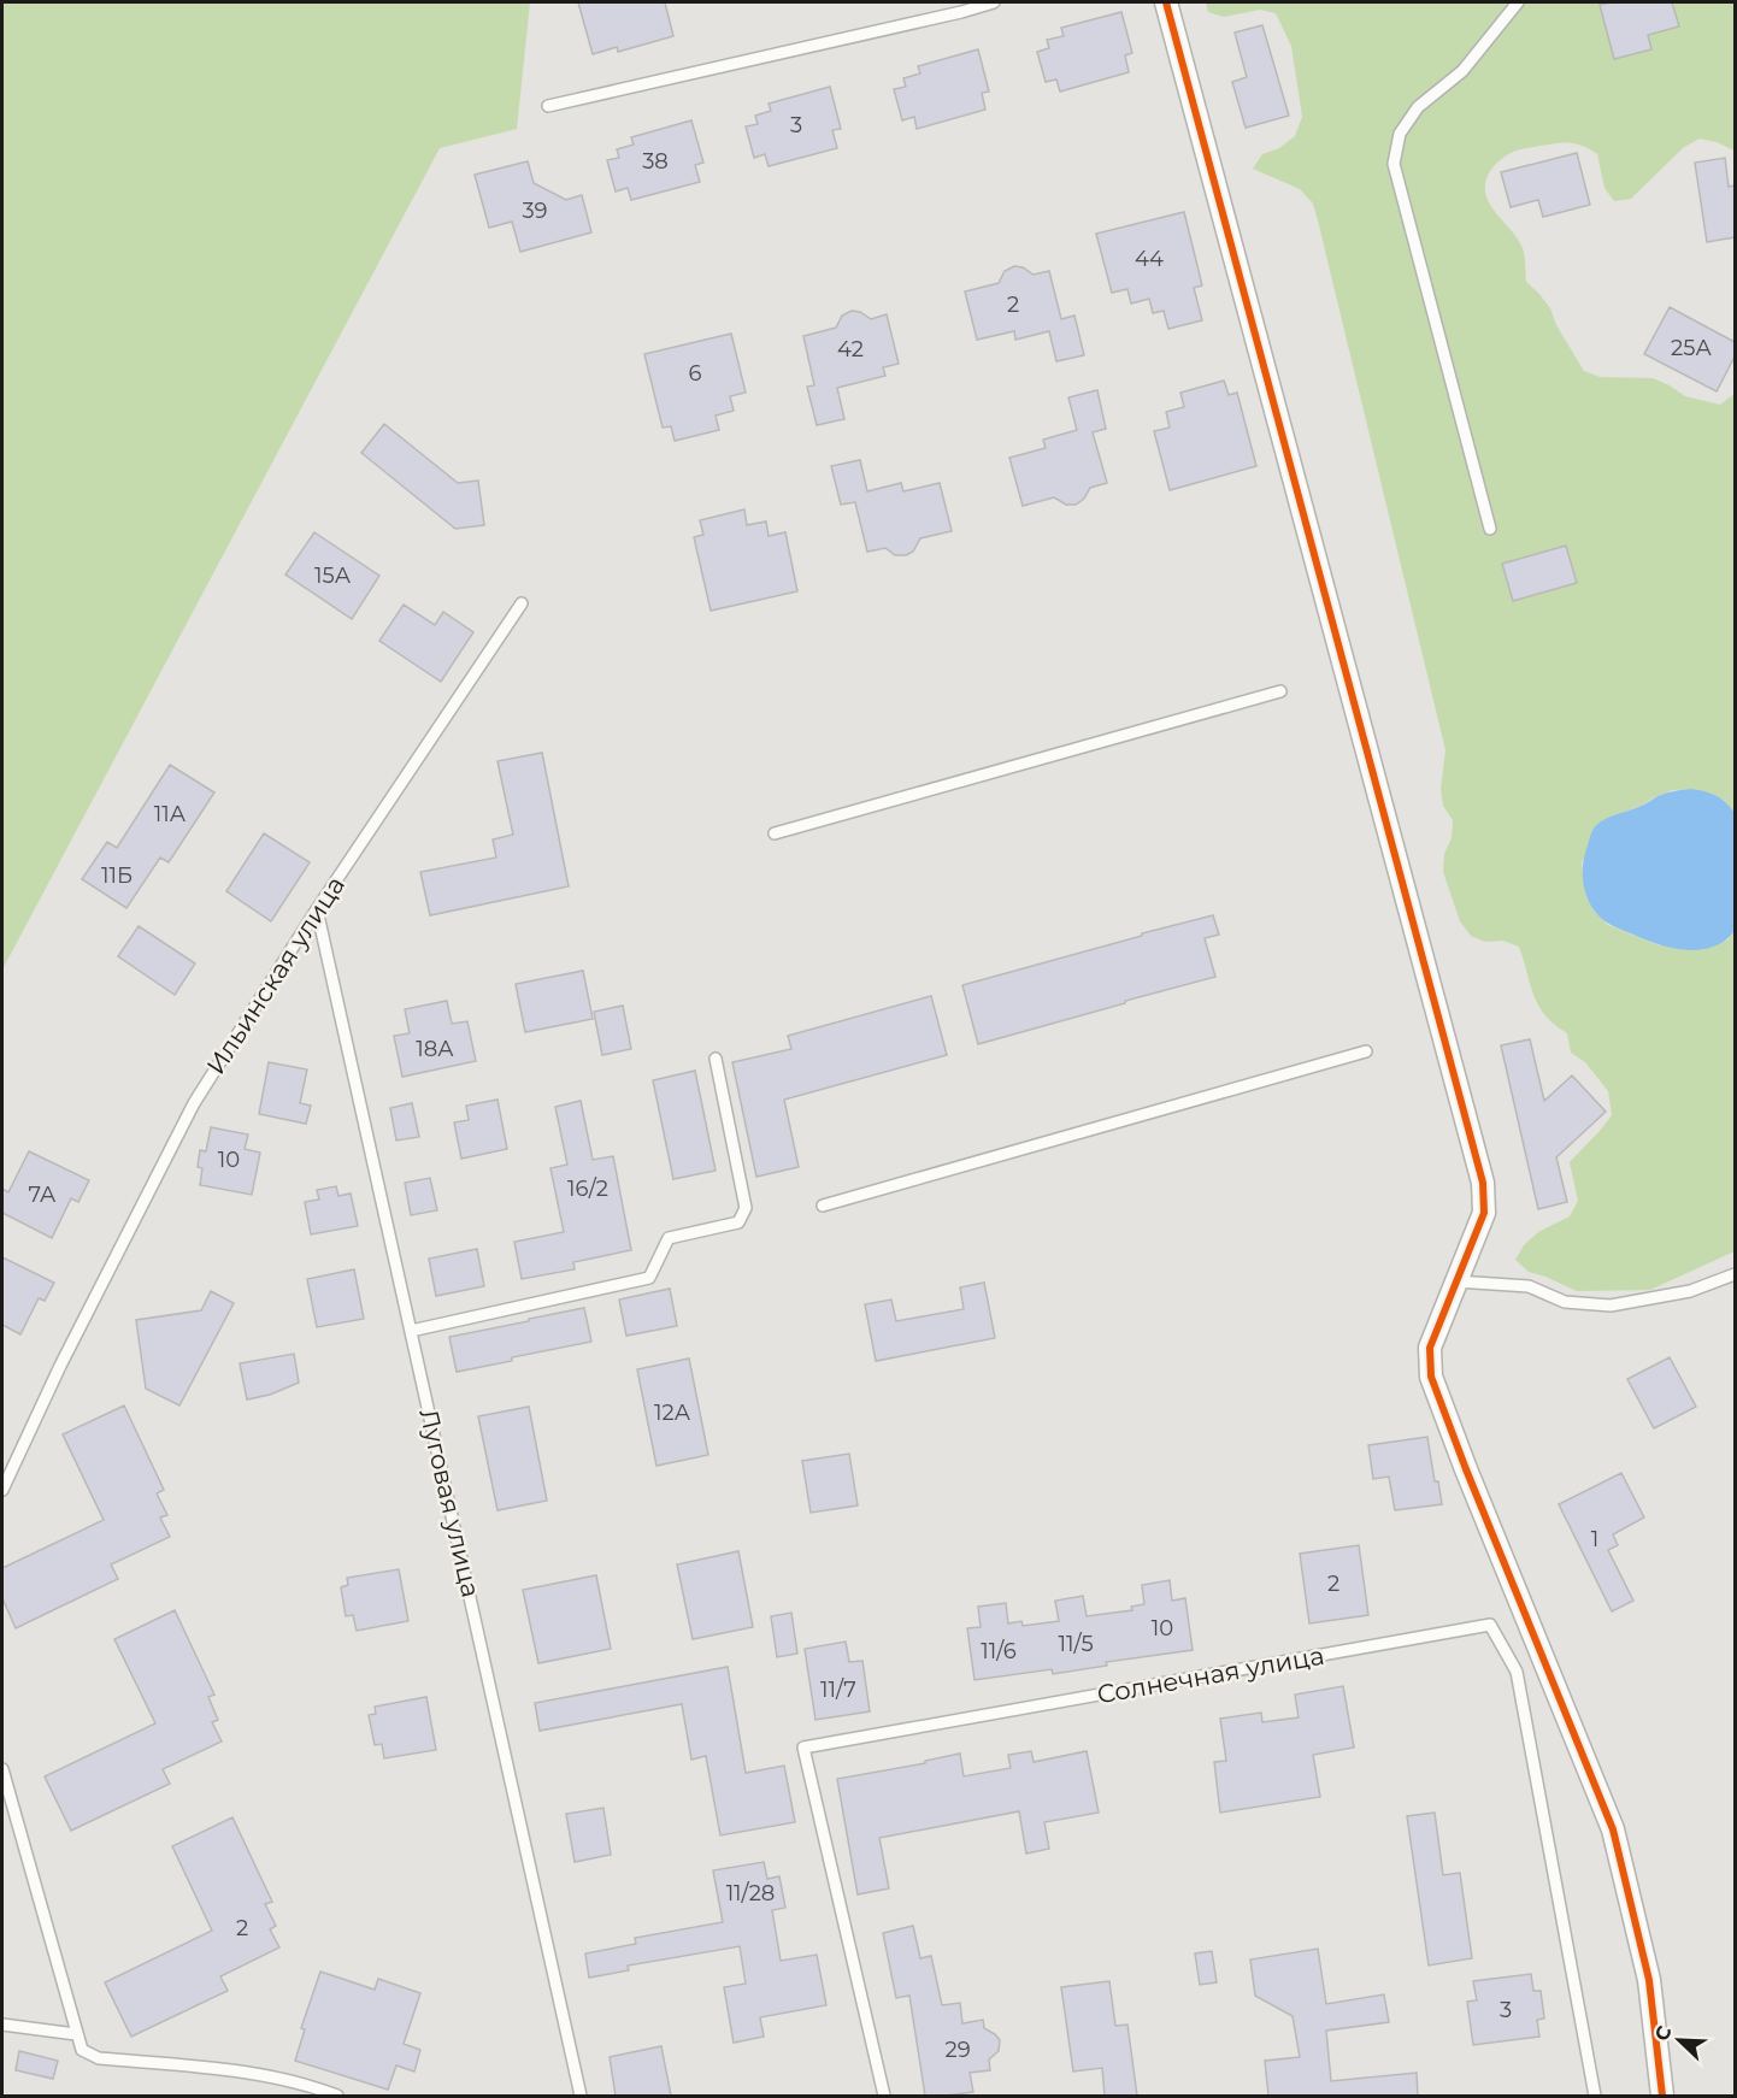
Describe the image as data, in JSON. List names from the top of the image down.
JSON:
{
  "streets": {
    "lane": ["Ильинская улица", "Луговая улица", "Солнечная улица"]
  },
  "crossings": [
    ["Ильинская улица", "Луговая улица"]
  ],
  "house_numbers": [
    "3",
    "38",
    "39",
    "44",
    "2",
    "25А",
    "42",
    "6",
    "15А",
    "11А",
    "11Б",
    "18А",
    "10",
    "16/2",
    "7А",
    "12А",
    "1",
    "2",
    "10",
    "11/5",
    "11/6",
    "11/7",
    "11/28",
    "2",
    "3",
    "29"
  ],
  "north": "top left"
}
